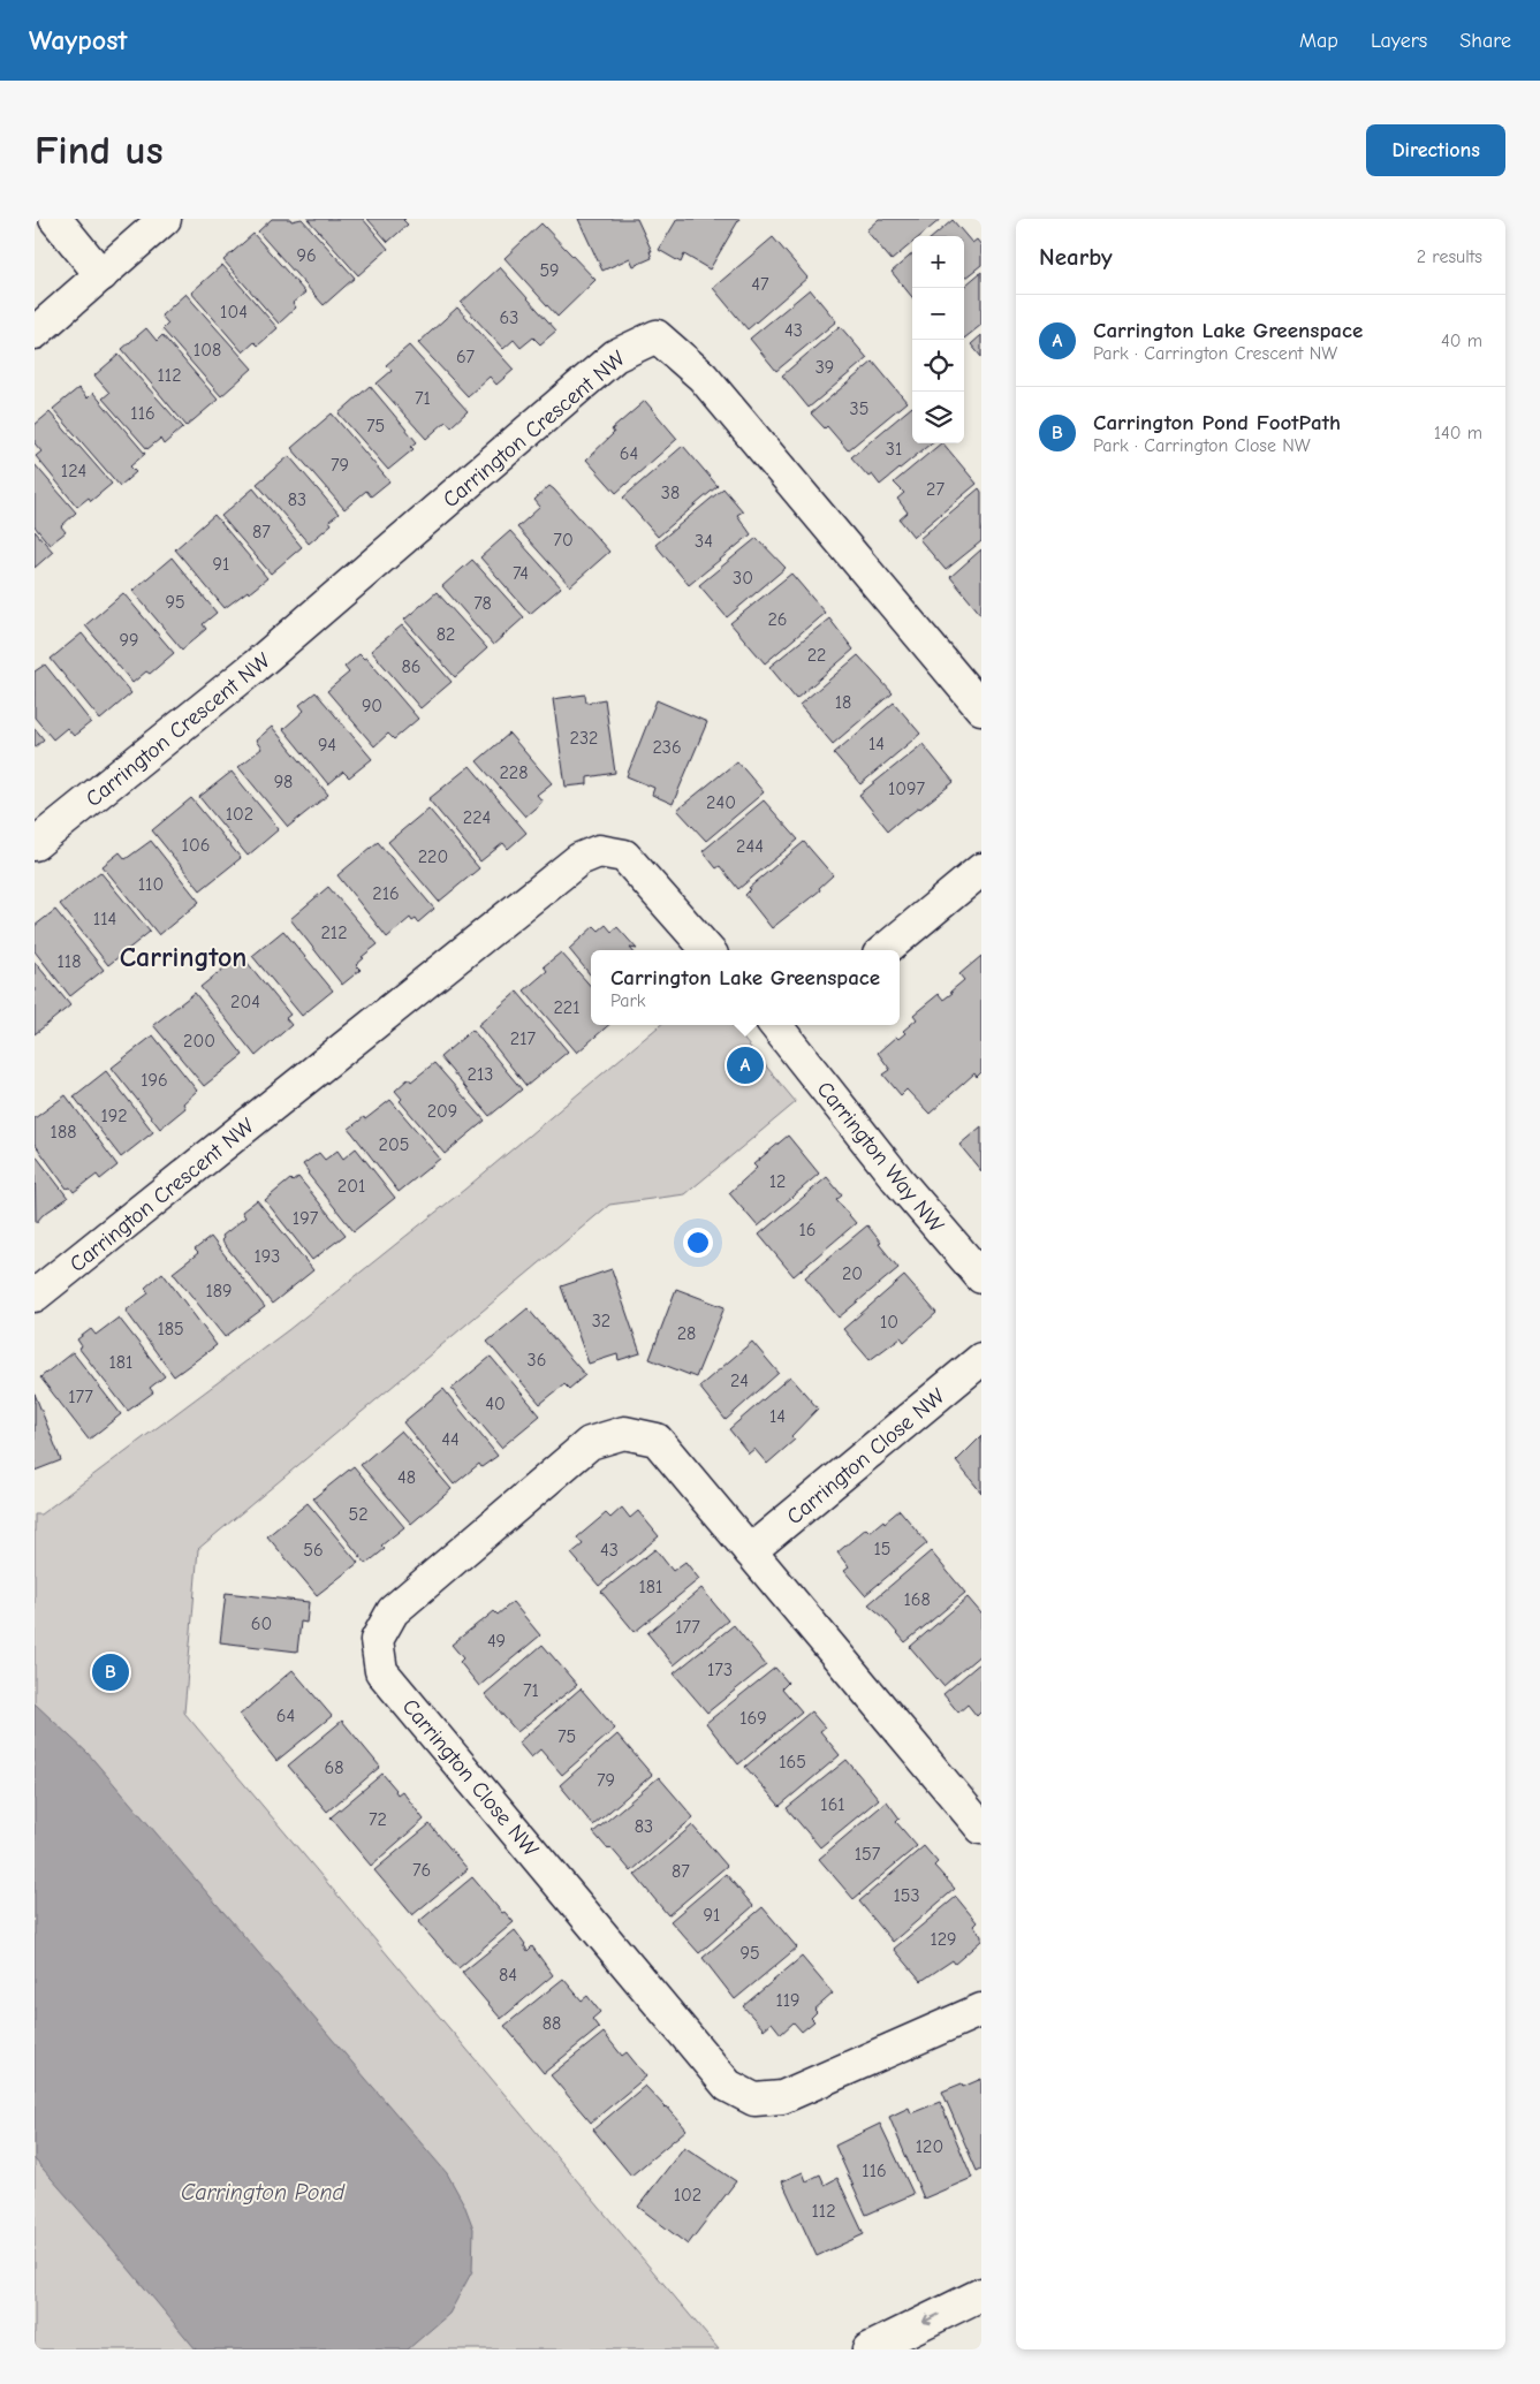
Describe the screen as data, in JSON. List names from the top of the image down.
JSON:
{
  "streets": {
    "street": ["Carrington Crescent NW", "Carrington Way NW", "Carrington Close NW"]
  },
  "districts": ["Carrington"],
  "water": ["Carrington Pond"],
  "house_numbers": [
    "96",
    "59",
    "47",
    "104",
    "63",
    "43",
    "108",
    "67",
    "39",
    "112",
    "71",
    "35",
    "116",
    "75",
    "31",
    "64",
    "79",
    "124",
    "27",
    "38",
    "83",
    "87",
    "70",
    "34",
    "91",
    "74",
    "30",
    "95",
    "78",
    "26",
    "82",
    "99",
    "22",
    "86",
    "18",
    "90",
    "232",
    "14",
    "94",
    "236",
    "228",
    "98",
    "1097",
    "240",
    "102",
    "224",
    "106",
    "244",
    "220",
    "110",
    "216",
    "114",
    "212",
    "118",
    "204",
    "221",
    "217",
    "200",
    "213",
    "196",
    "209",
    "192",
    "188",
    "205",
    "12",
    "201",
    "197",
    "16",
    "193",
    "20",
    "189",
    "32",
    "10",
    "185",
    "28",
    "36",
    "181",
    "24",
    "177",
    "40",
    "14",
    "44",
    "48",
    "52",
    "15",
    "56",
    "43",
    "181",
    "168",
    "60",
    "177",
    "49",
    "173",
    "71",
    "64",
    "169",
    "75",
    "165",
    "68",
    "79",
    "161",
    "72",
    "83",
    "157",
    "76",
    "87",
    "153",
    "91",
    "129",
    "95",
    "84",
    "119",
    "88",
    "120",
    "116",
    "102",
    "112"
  ],
  "page": {
    "header": "Waypost",
    "nav": ["Map", "Layers", "Share"],
    "buttons": "Directions",
    "title": "Find us",
    "heading": ["Nearby", "2 results"],
    "map_buttons": ["+", "−"],
    "list": [
      {
        "mark": "A",
        "name": "Carrington Lake Greenspace",
        "note": "Park · Carrington Crescent NW",
        "value": "40 m"
      },
      {
        "mark": "B",
        "name": "Carrington Pond FootPath",
        "note": "Park · Carrington Close NW",
        "value": "140 m"
      }
    ],
    "popup": ["Carrington Lake Greenspace", "Park"],
    "pins": ["A", "B"]
  }
}
